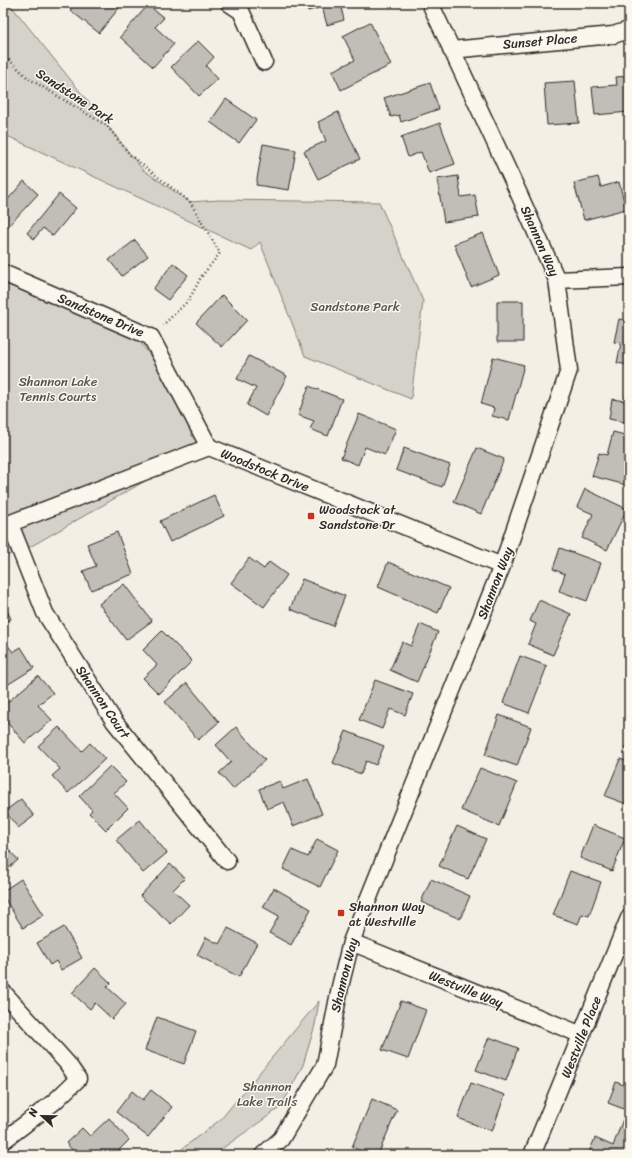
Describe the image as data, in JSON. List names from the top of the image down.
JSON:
{
  "streets": {
    "street": [
      "Sunset Place",
      "Shannon Way",
      "Sandstone Drive",
      "Woodstock Drive",
      "Shannon Court",
      "Westville Way",
      "Westville Place"
    ],
    "path": ["Sandstone Park"]
  },
  "crossings": [
    ["Sunset Place", "Shannon Way"],
    ["Sandstone Park", "Sandstone Drive"],
    ["Shannon Way", "Woodstock Drive"],
    ["Shannon Way", "Westville Way"],
    ["Sandstone Drive", "Woodstock Drive"],
    ["Woodstock Drive", "Shannon Court"],
    ["Westville Way", "Westville Place"]
  ],
  "parks": ["Sandstone Park", "Shannon Lake Tennis Courts", "Shannon Lake Trails"],
  "places": {
    "transit": ["Woodstock at Sandstone Dr", "Shannon Way at Westville"]
  },
  "north": "left"
}
